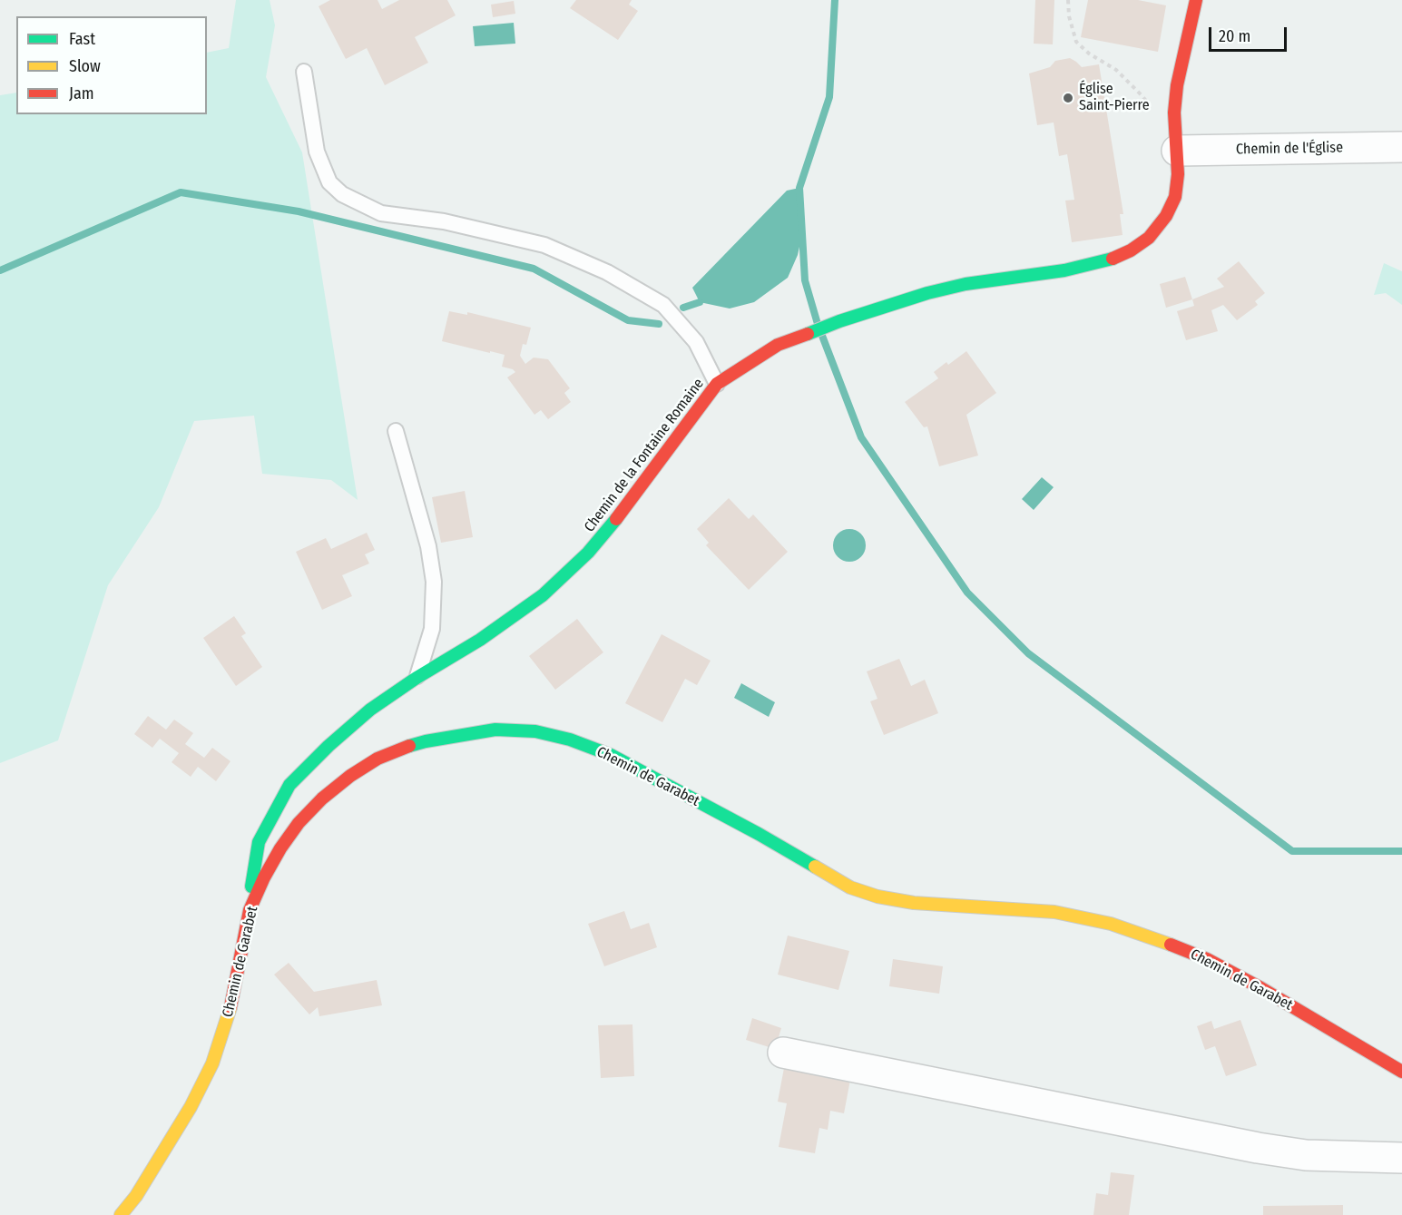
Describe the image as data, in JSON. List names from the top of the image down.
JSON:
{
  "streets": {
    "street": ["Chemin de l'Église", "Chemin de la Fontaine Romaine", "Chemin de Garabet"]
  },
  "crossings": [
    ["Chemin de l'Église", "Chemin de la Fontaine Romaine"],
    ["Chemin de la Fontaine Romaine", "Chemin de Garabet"]
  ],
  "places": ["Église Saint-Pierre"],
  "legend": ["Fast", "Slow", "Jam"],
  "scale_bar": "20 m"
}
